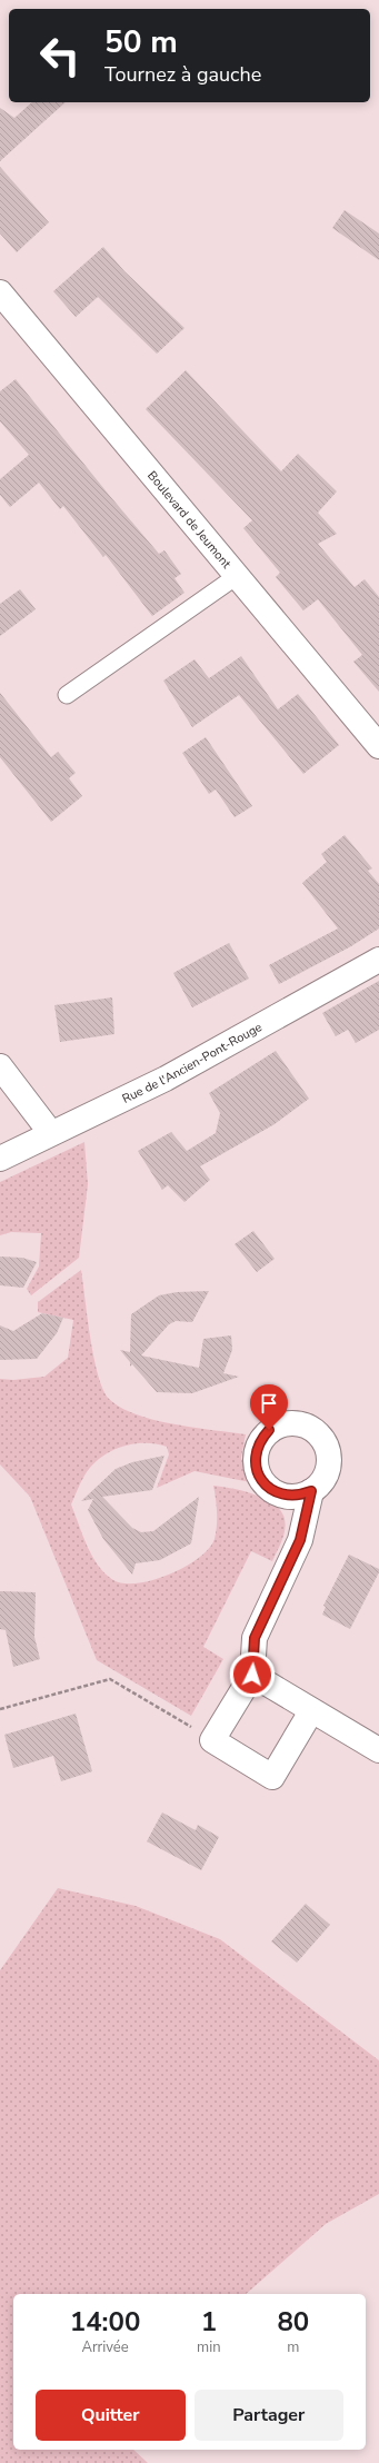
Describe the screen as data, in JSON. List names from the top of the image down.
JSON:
{
  "streets": {
    "street": ["Boulevard de Jeumont", "Rue de l'Ancien-Pont-Rouge"]
  },
  "page": {
    "turn": ["50 m", "Tournez à gauche"],
    "eta": [
      "14:00",
      "Arrivée",
      "1",
      "min",
      "80",
      "m"
    ],
    "buttons": ["Quitter", "Partager"]
  }
}
